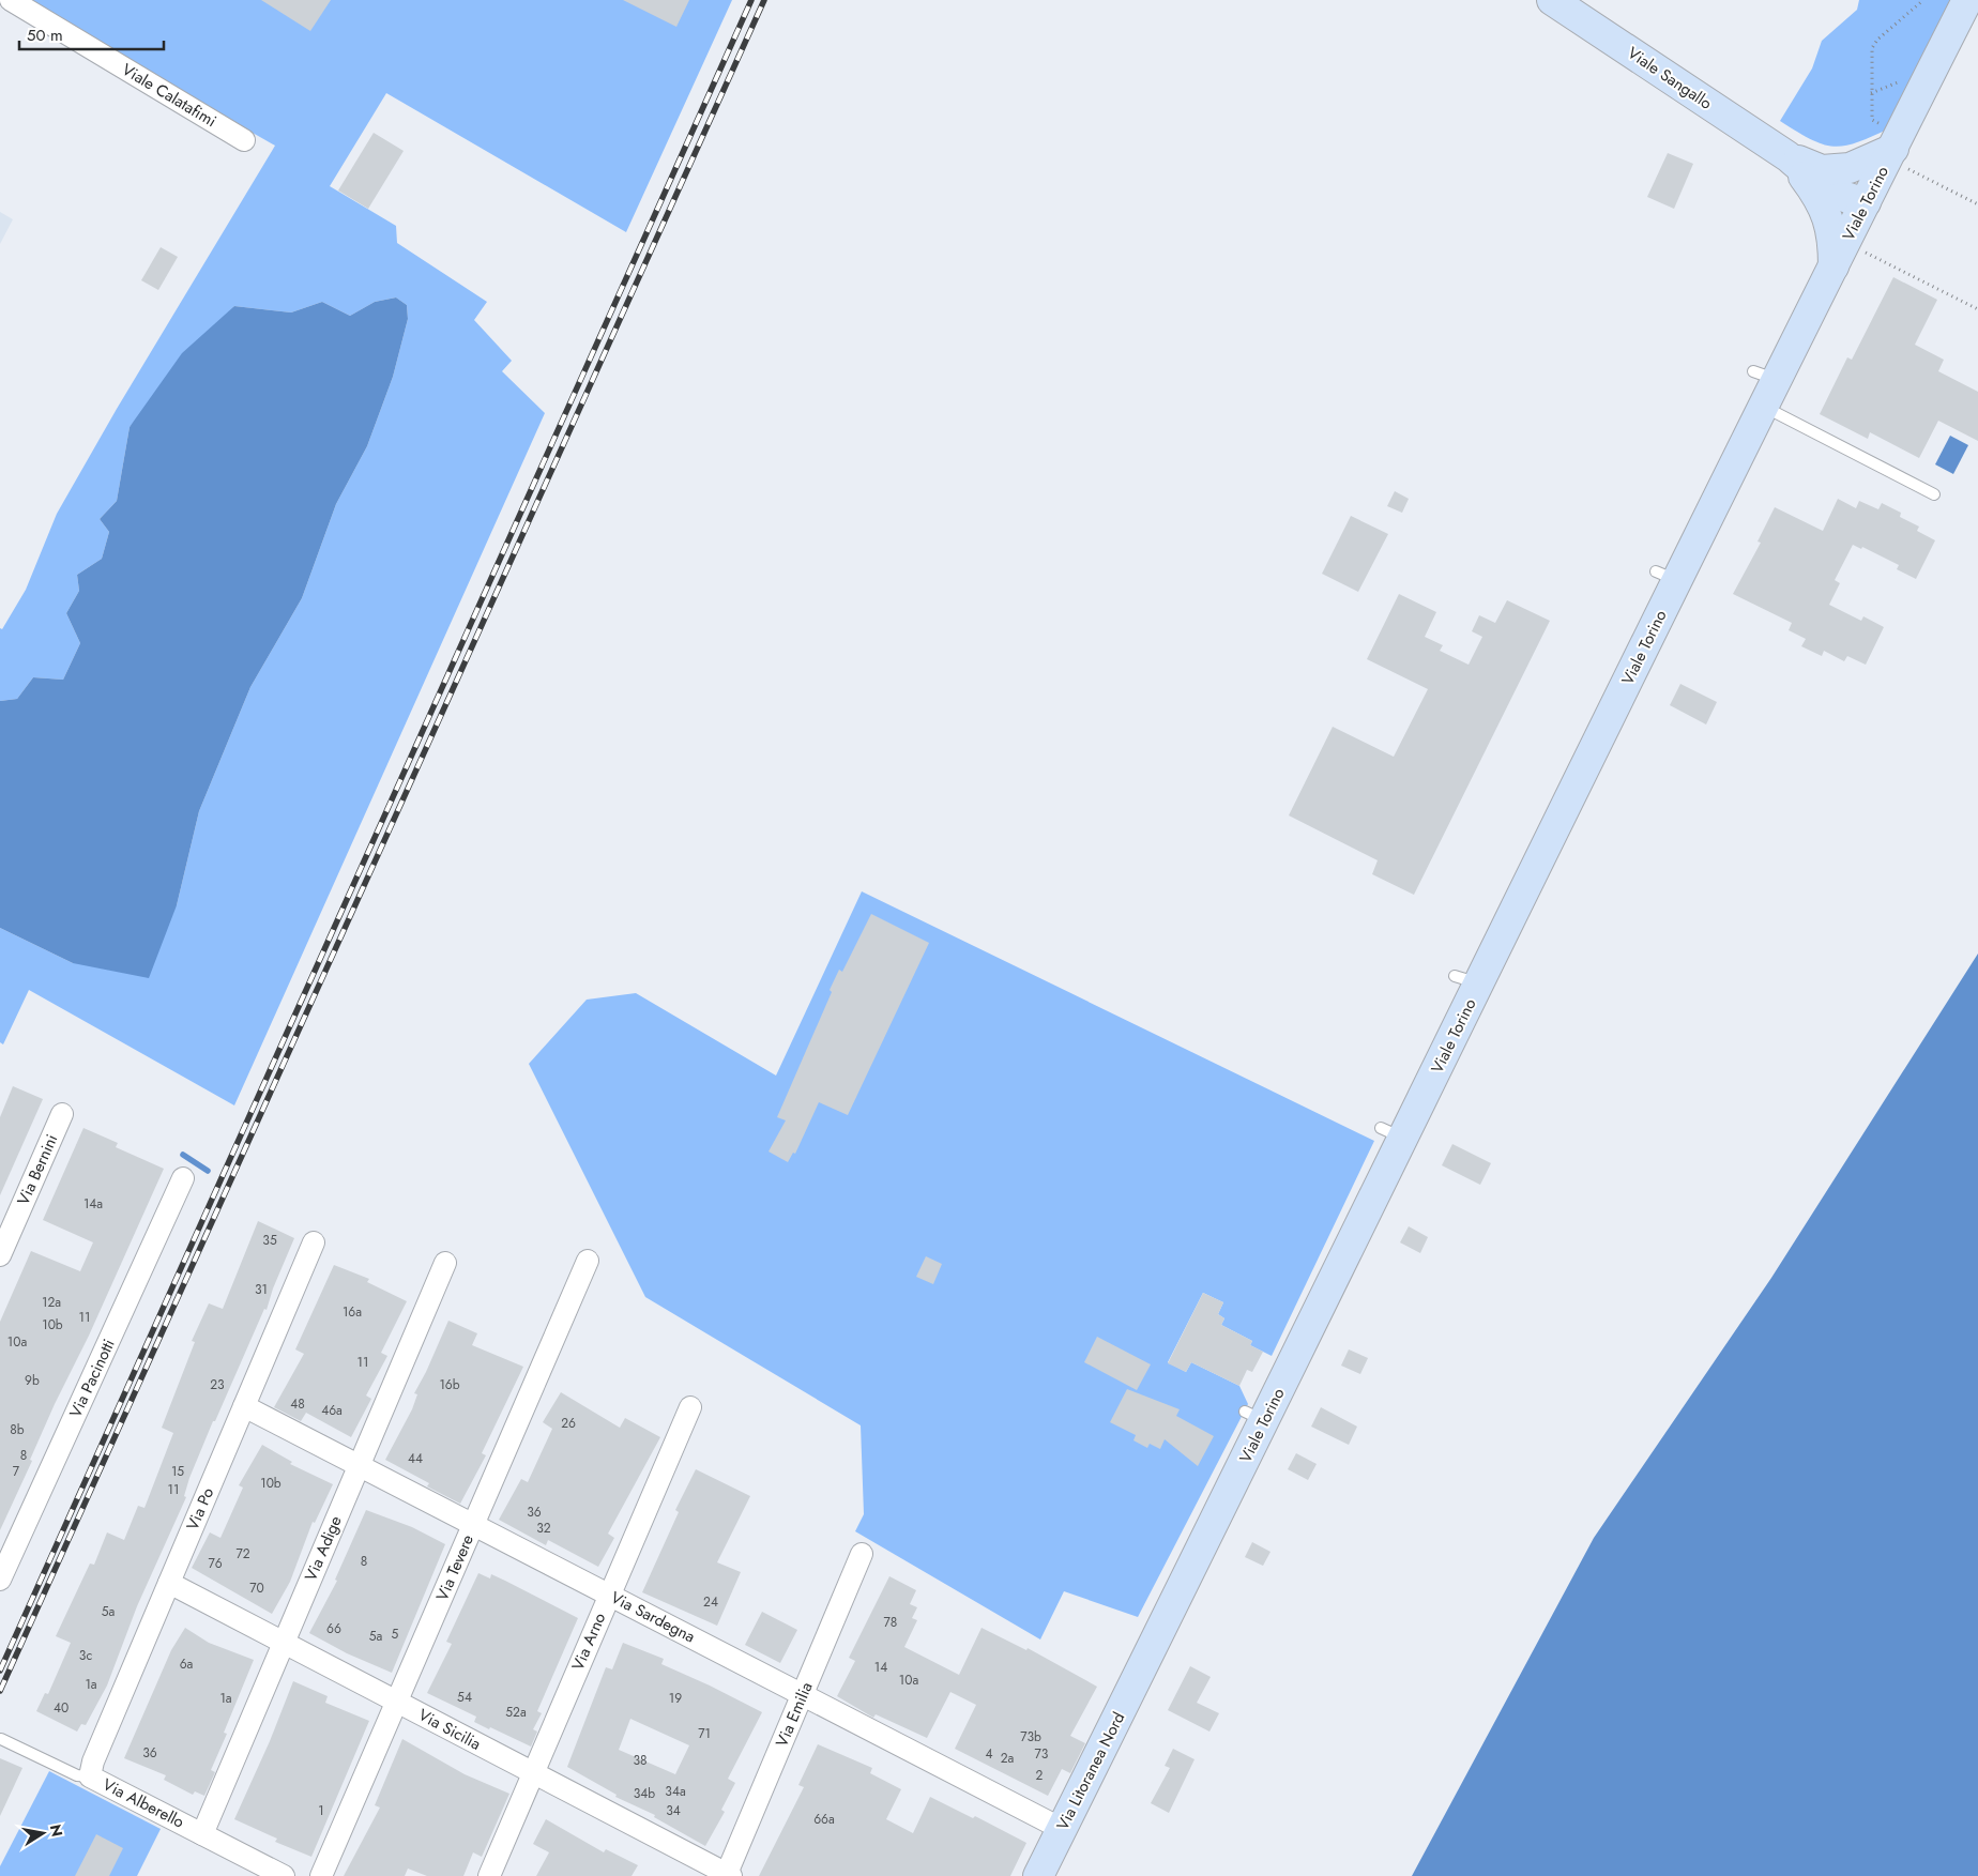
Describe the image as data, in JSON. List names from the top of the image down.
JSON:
{
  "streets": {
    "street": [
      "Viale Sangallo",
      "Viale Calatafimi",
      "Viale Torino",
      "Via Bernini",
      "Via Pacinotti",
      "Via Po",
      "Via Adige",
      "Via Tevere",
      "Via Sardegna",
      "Via Arno",
      "Via Emilia",
      "Via Sicilia",
      "Via Litoranea Nord",
      "Via Alberello"
    ]
  },
  "crossings": [
    ["Viale Sangallo", "Viale Torino"],
    ["Viale Torino", "Via Litoranea Nord"],
    ["Via Po", "Via Sardegna"],
    ["Via Po", "Via Sicilia"],
    ["Via Po", "Via Alberello"],
    ["Via Adige", "Via Sardegna"],
    ["Via Adige", "Via Sicilia"],
    ["Via Adige", "Via Alberello"],
    ["Via Tevere", "Via Sardegna"],
    ["Via Tevere", "Via Sicilia"],
    ["Via Sardegna", "Via Arno"],
    ["Via Sardegna", "Via Emilia"],
    ["Via Sardegna", "Via Litoranea Nord"],
    ["Via Arno", "Via Sicilia"],
    ["Via Emilia", "Via Sicilia"]
  ],
  "house_numbers": [
    "14a",
    "35",
    "31",
    "12a",
    "16a",
    "11",
    "10b",
    "10a",
    "11",
    "9b",
    "23",
    "16b",
    "48",
    "46a",
    "26",
    "8b",
    "8",
    "44",
    "7",
    "15",
    "10b",
    "11",
    "36",
    "32",
    "72",
    "8",
    "76",
    "70",
    "24",
    "5a",
    "78",
    "66",
    "5",
    "5a",
    "3c",
    "6a",
    "14",
    "10a",
    "1a",
    "54",
    "1a",
    "19",
    "40",
    "52a",
    "71",
    "73b",
    "36",
    "4",
    "73",
    "2a",
    "38",
    "2",
    "34a",
    "34b",
    "1",
    "34",
    "66a"
  ],
  "scale_bar": "50 m",
  "north": "right"
}
